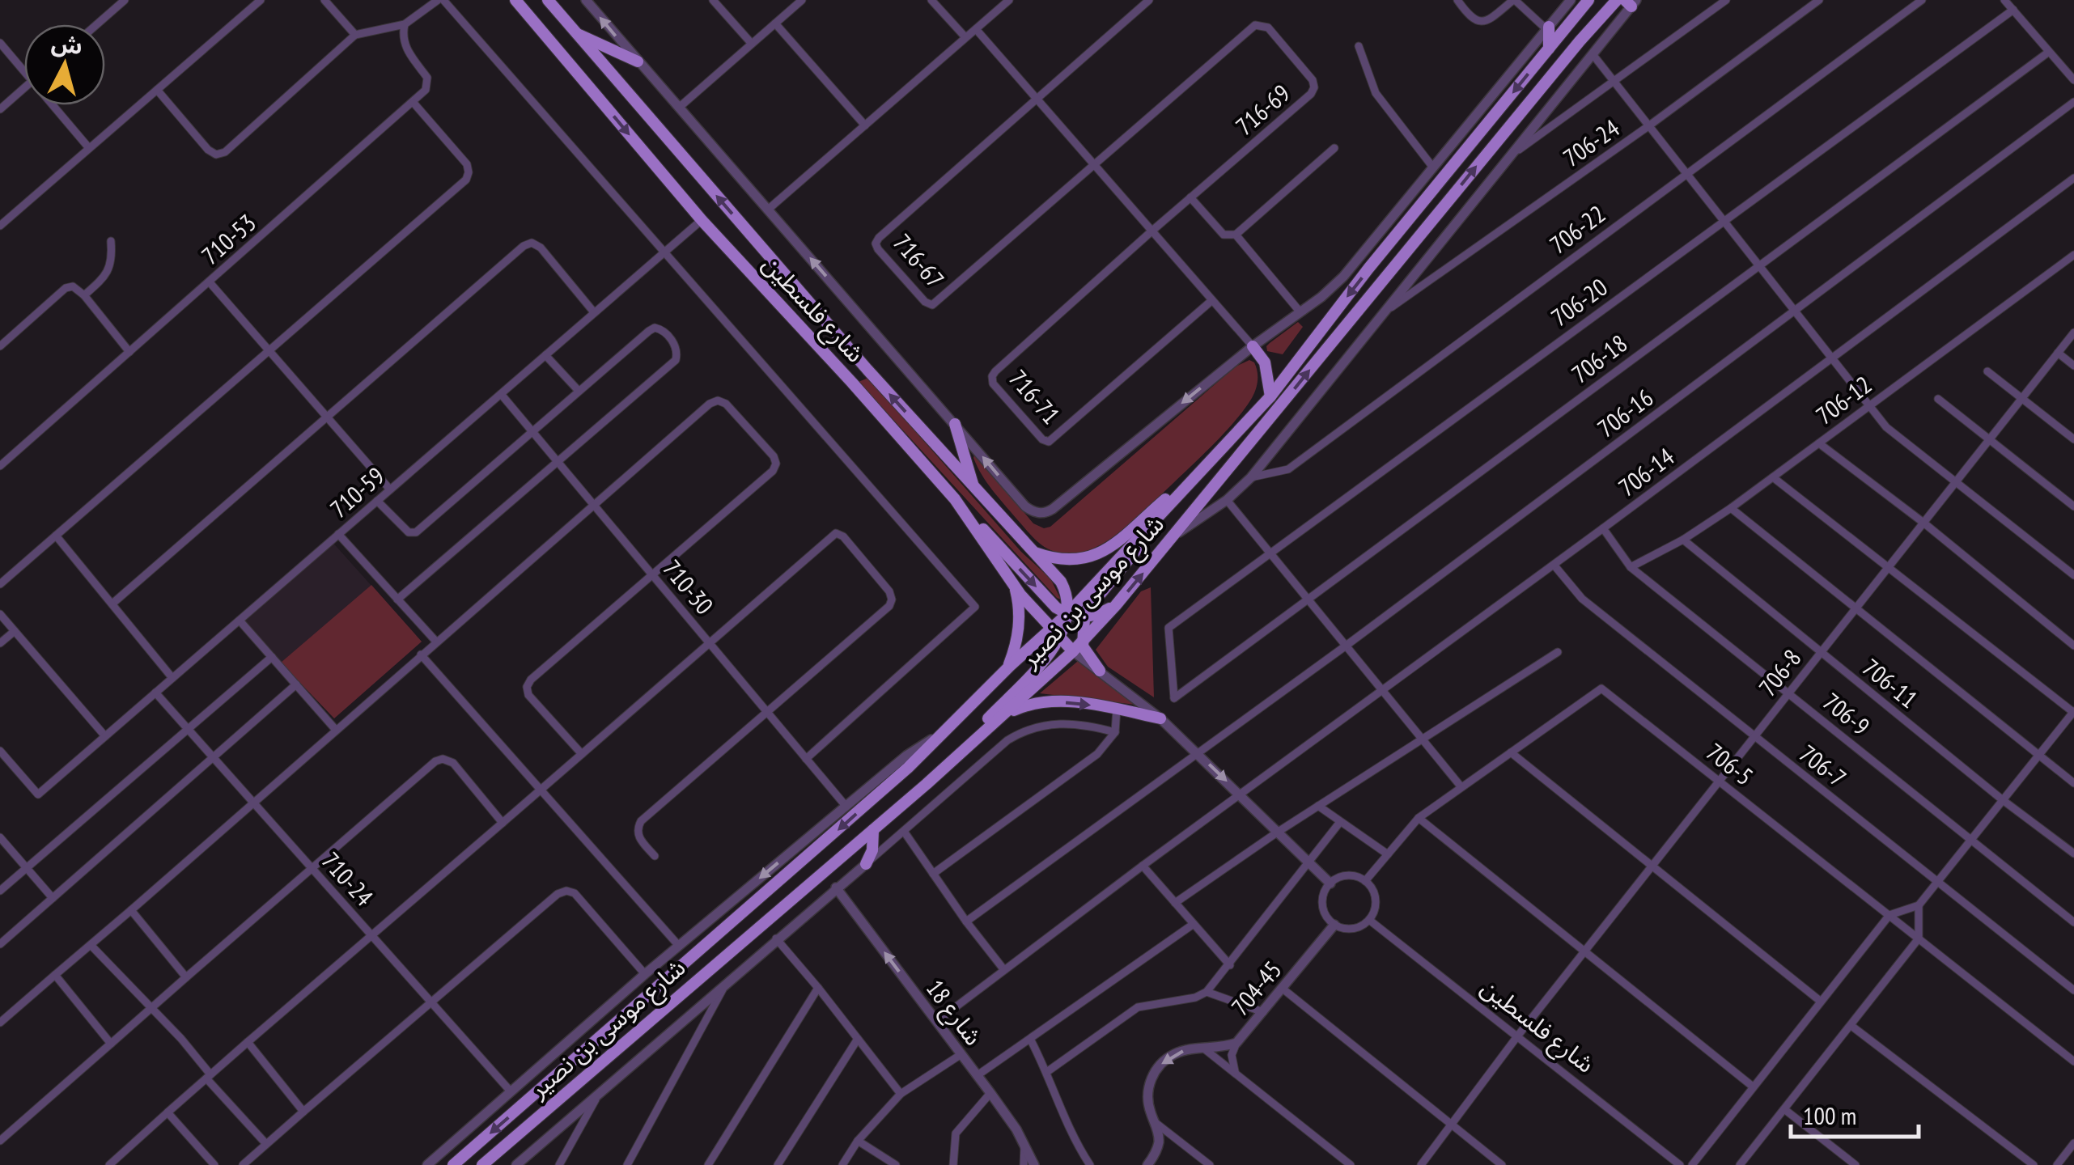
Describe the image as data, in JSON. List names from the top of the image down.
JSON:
{
  "streets": {
    "main road": ["شارع فلسطين", "شارع موسى بن نصير"],
    "street": [
      "716-69",
      "706-24",
      "706-22",
      "710-53",
      "716-67",
      "706-20",
      "706-18",
      "716-71",
      "706-12",
      "706-16",
      "706-14",
      "710-59",
      "710-30",
      "706-8",
      "706-11",
      "706-9",
      "706-5",
      "706-7",
      "710-24",
      "704-45",
      "شارع 18"
    ]
  },
  "crossings": [
    ["716-69", "716-67"],
    ["716-69", "716-71"],
    ["706-20", "706-18"],
    ["شارع فلسطين", "710-59"],
    ["شارع فلسطين", "شارع موسى بن نصير"],
    ["شارع فلسطين", "706-8"],
    ["شارع فلسطين", "706-5"],
    ["شارع فلسطين", "704-45"],
    ["706-12", "706-11"],
    ["706-12", "706-9"],
    ["706-14", "706-9"],
    ["706-14", "706-7"],
    ["706-14", "شارع 18"],
    ["710-59", "710-30"],
    ["710-59", "710-24"],
    ["706-8", "706-11"],
    ["706-8", "706-9"],
    ["706-8", "706-5"],
    ["706-8", "706-7"],
    ["706-5", "704-45"]
  ],
  "scale_bar": "100 m",
  "north": "top"
}
